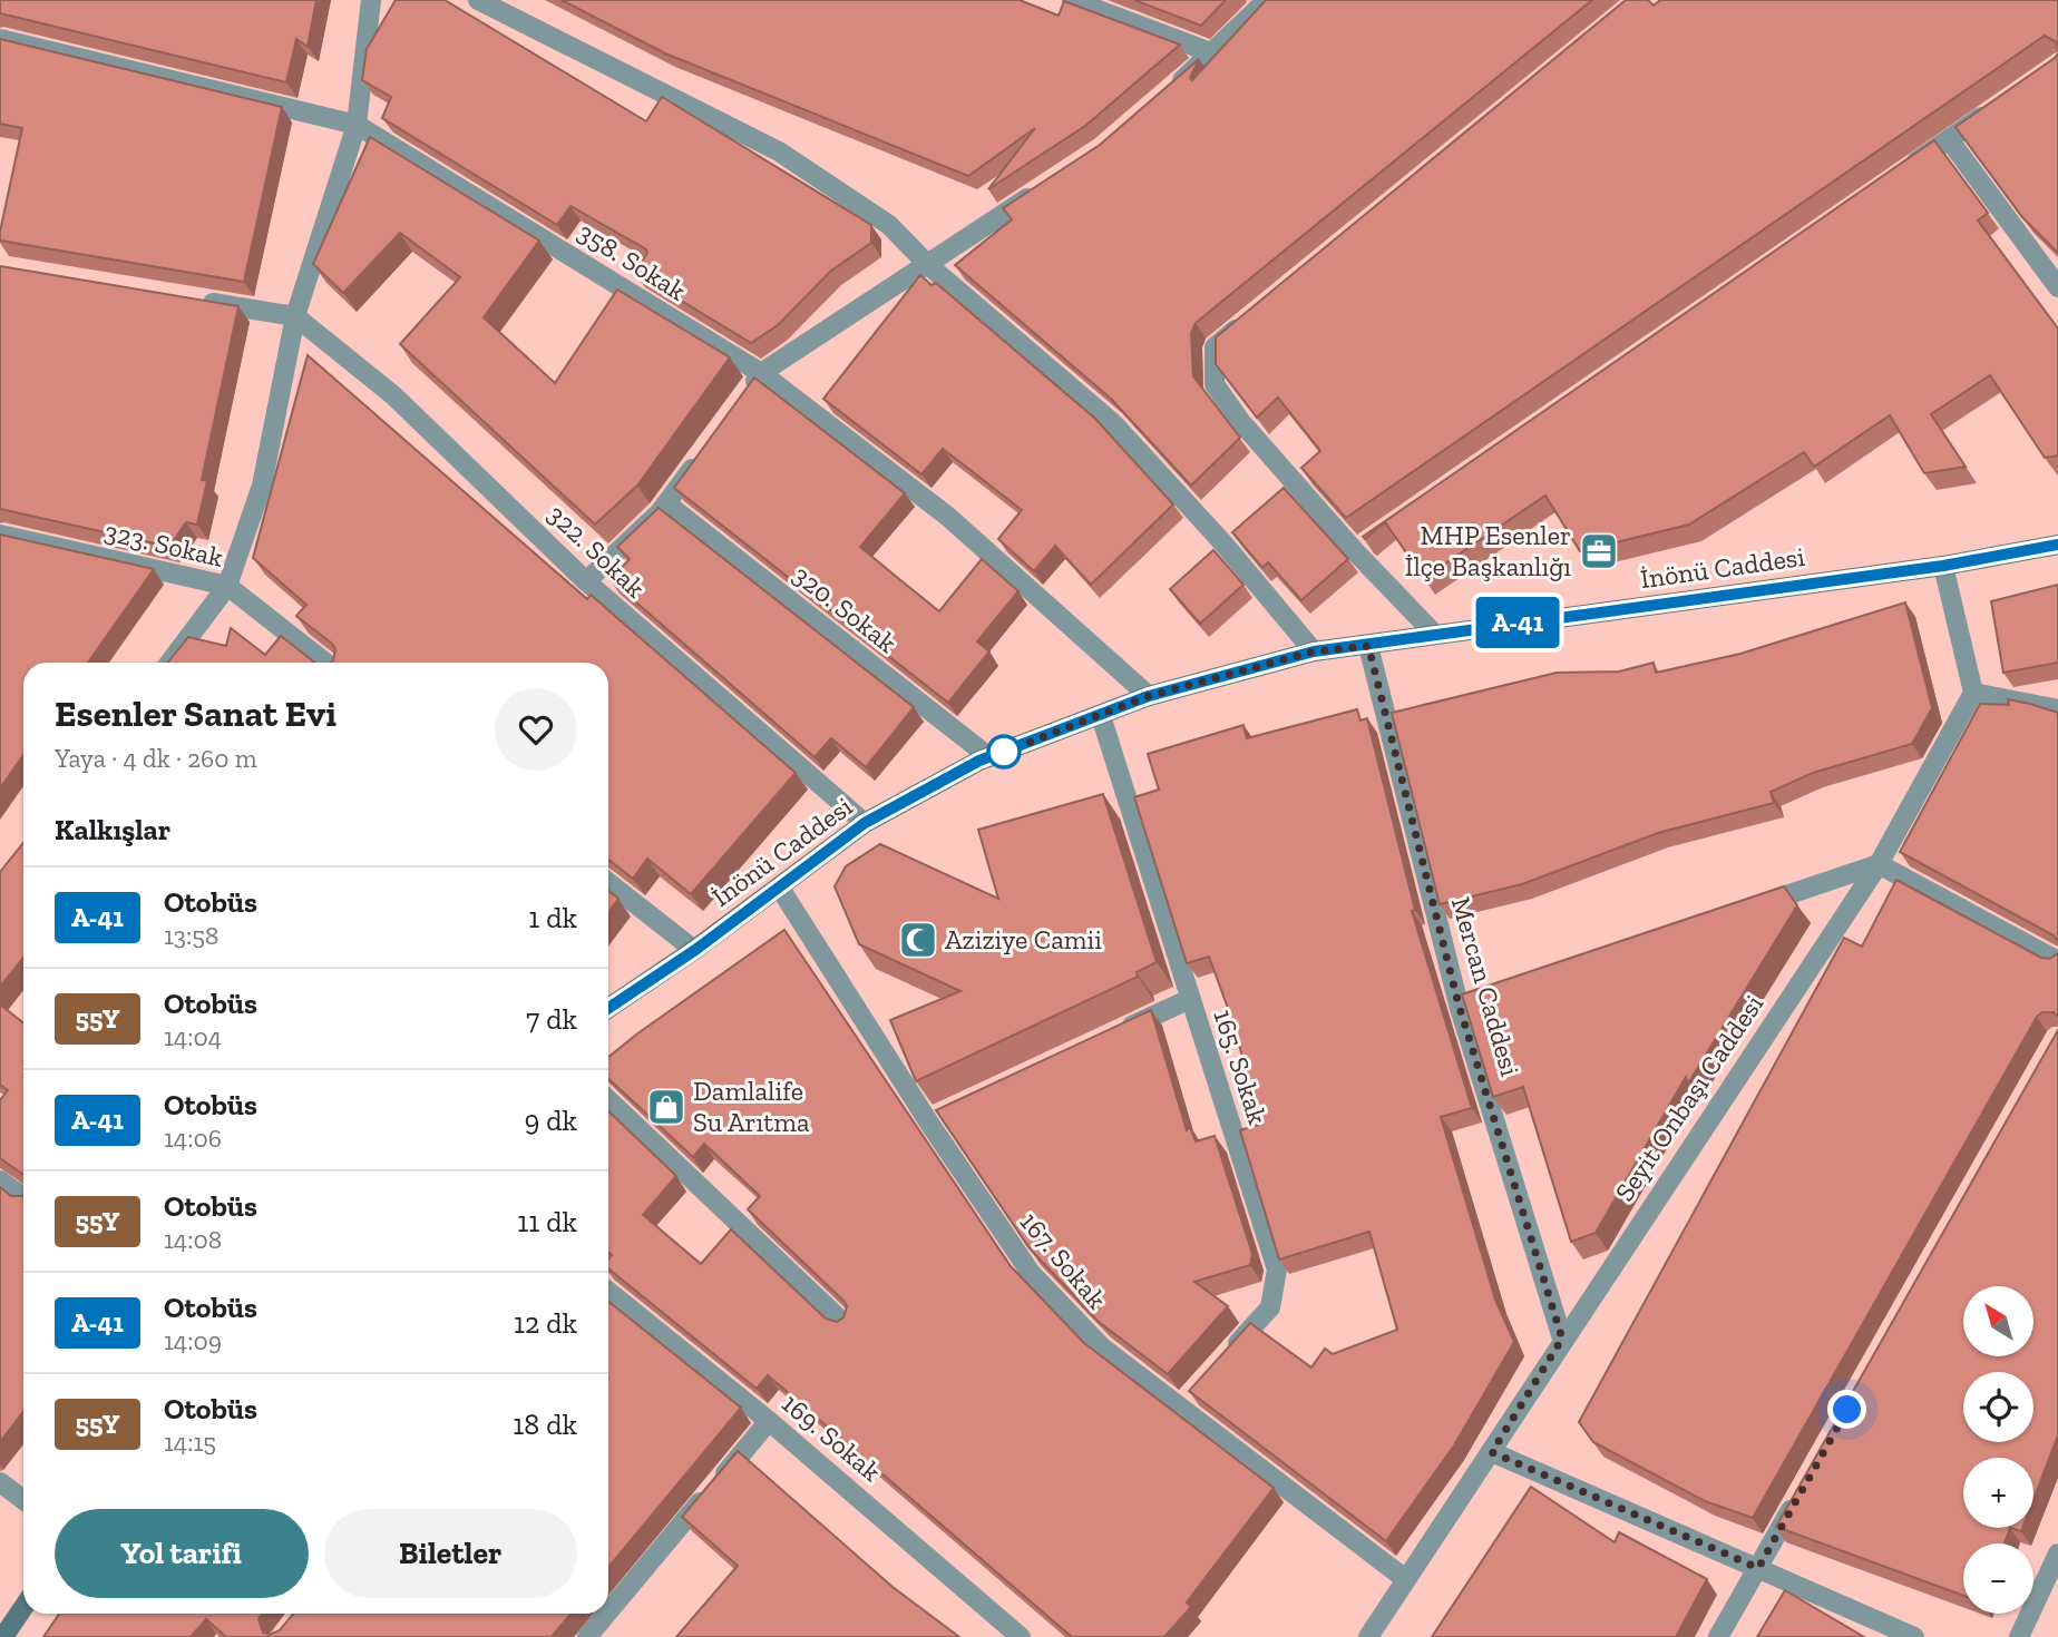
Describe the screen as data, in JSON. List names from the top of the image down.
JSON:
{
  "streets": {
    "main road": ["İnönü Caddesi"],
    "street": [
      "358. Sokak",
      "323. Sokak",
      "322. Sokak",
      "320. Sokak",
      "Mercan Caddesi",
      "165. Sokak",
      "Seyit Onbaşı Caddesi",
      "167. Sokak",
      "169. Sokak"
    ]
  },
  "crossings": [
    ["358. Sokak", "İnönü Caddesi"],
    ["322. Sokak", "İnönü Caddesi"],
    ["İnönü Caddesi", "320. Sokak"],
    ["İnönü Caddesi", "Mercan Caddesi"],
    ["İnönü Caddesi", "165. Sokak"],
    ["İnönü Caddesi", "167. Sokak"],
    ["Mercan Caddesi", "Seyit Onbaşı Caddesi"],
    ["Seyit Onbaşı Caddesi", "167. Sokak"]
  ],
  "places": {
    "office": ["MHP Esenler İlçe Başkanlığı"],
    "mosque": ["Aziziye Camii"],
    "shop": ["Damlalife Su Arıtma"]
  },
  "lines": ["bus line A-41"],
  "north": "top left",
  "page": {
    "on_map": "A-41",
    "heading": [
      ["Esenler Sanat Evi", "Yaya · 4 dk · 260 m"],
      "Kalkışlar"
    ],
    "list": [
      {
        "mark": "A-41",
        "name": "Otobüs",
        "note": "13:58",
        "value": "1 dk"
      },
      {
        "mark": "55Y",
        "name": "Otobüs",
        "note": "14:04",
        "value": "7 dk"
      },
      {
        "mark": "A-41",
        "name": "Otobüs",
        "note": "14:06",
        "value": "9 dk"
      },
      {
        "mark": "55Y",
        "name": "Otobüs",
        "note": "14:08",
        "value": "11 dk"
      },
      {
        "mark": "A-41",
        "name": "Otobüs",
        "note": "14:09",
        "value": "12 dk"
      },
      {
        "mark": "55Y",
        "name": "Otobüs",
        "note": "14:15",
        "value": "18 dk"
      }
    ],
    "map_buttons": ["+", "−"],
    "buttons": ["Yol tarifi", "Biletler"]
  }
}
